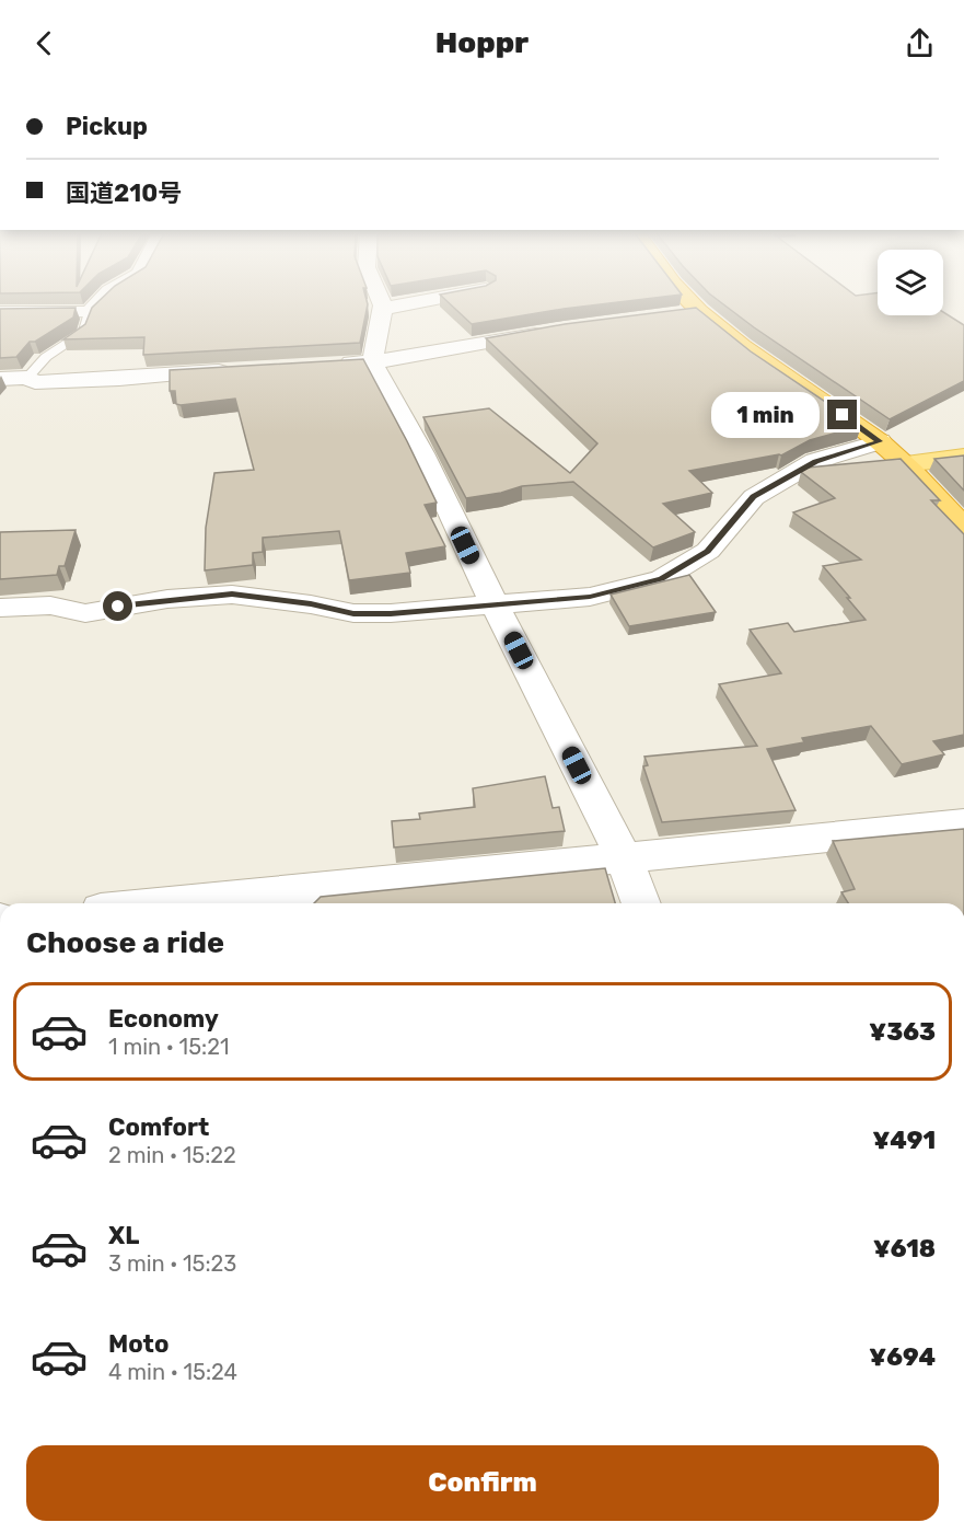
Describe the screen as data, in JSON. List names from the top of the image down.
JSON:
{
  "page": {
    "header": "Hoppr",
    "banner": ["Pickup", "国道210号"],
    "bubble": "1 min",
    "heading": "Choose a ride",
    "list": [
      {
        "name": "Economy",
        "note": "1 min · 15:21",
        "value": "¥363"
      },
      {
        "name": "Comfort",
        "note": "2 min · 15:22",
        "value": "¥491"
      },
      {
        "name": "XL",
        "note": "3 min · 15:23",
        "value": "¥618"
      },
      {
        "name": "Moto",
        "note": "4 min · 15:24",
        "value": "¥694"
      }
    ],
    "buttons": "Confirm"
  }
}
